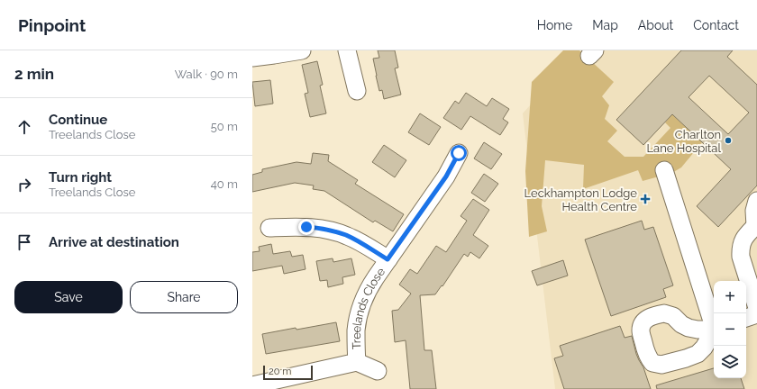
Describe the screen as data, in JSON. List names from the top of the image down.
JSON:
{
  "streets": {
    "street": ["Treelands Close"]
  },
  "places": {
    "other": ["Charlton Lane Hospital"],
    "health": ["Leckhampton Lodge Health Centre"]
  },
  "scale_bar": "20 m",
  "page": {
    "header": "Pinpoint",
    "nav": [
      "Home",
      "Map",
      "About",
      "Contact"
    ],
    "heading": ["2 min", "Walk · 90 m"],
    "list": [
      ["Continue", "Treelands Close", "50 m"],
      ["Turn right", "Treelands Close", "40 m"],
      "Arrive at destination"
    ],
    "buttons": ["Save", "Share"],
    "map_buttons": ["+", "−"],
    "scale": "20 m"
  }
}
